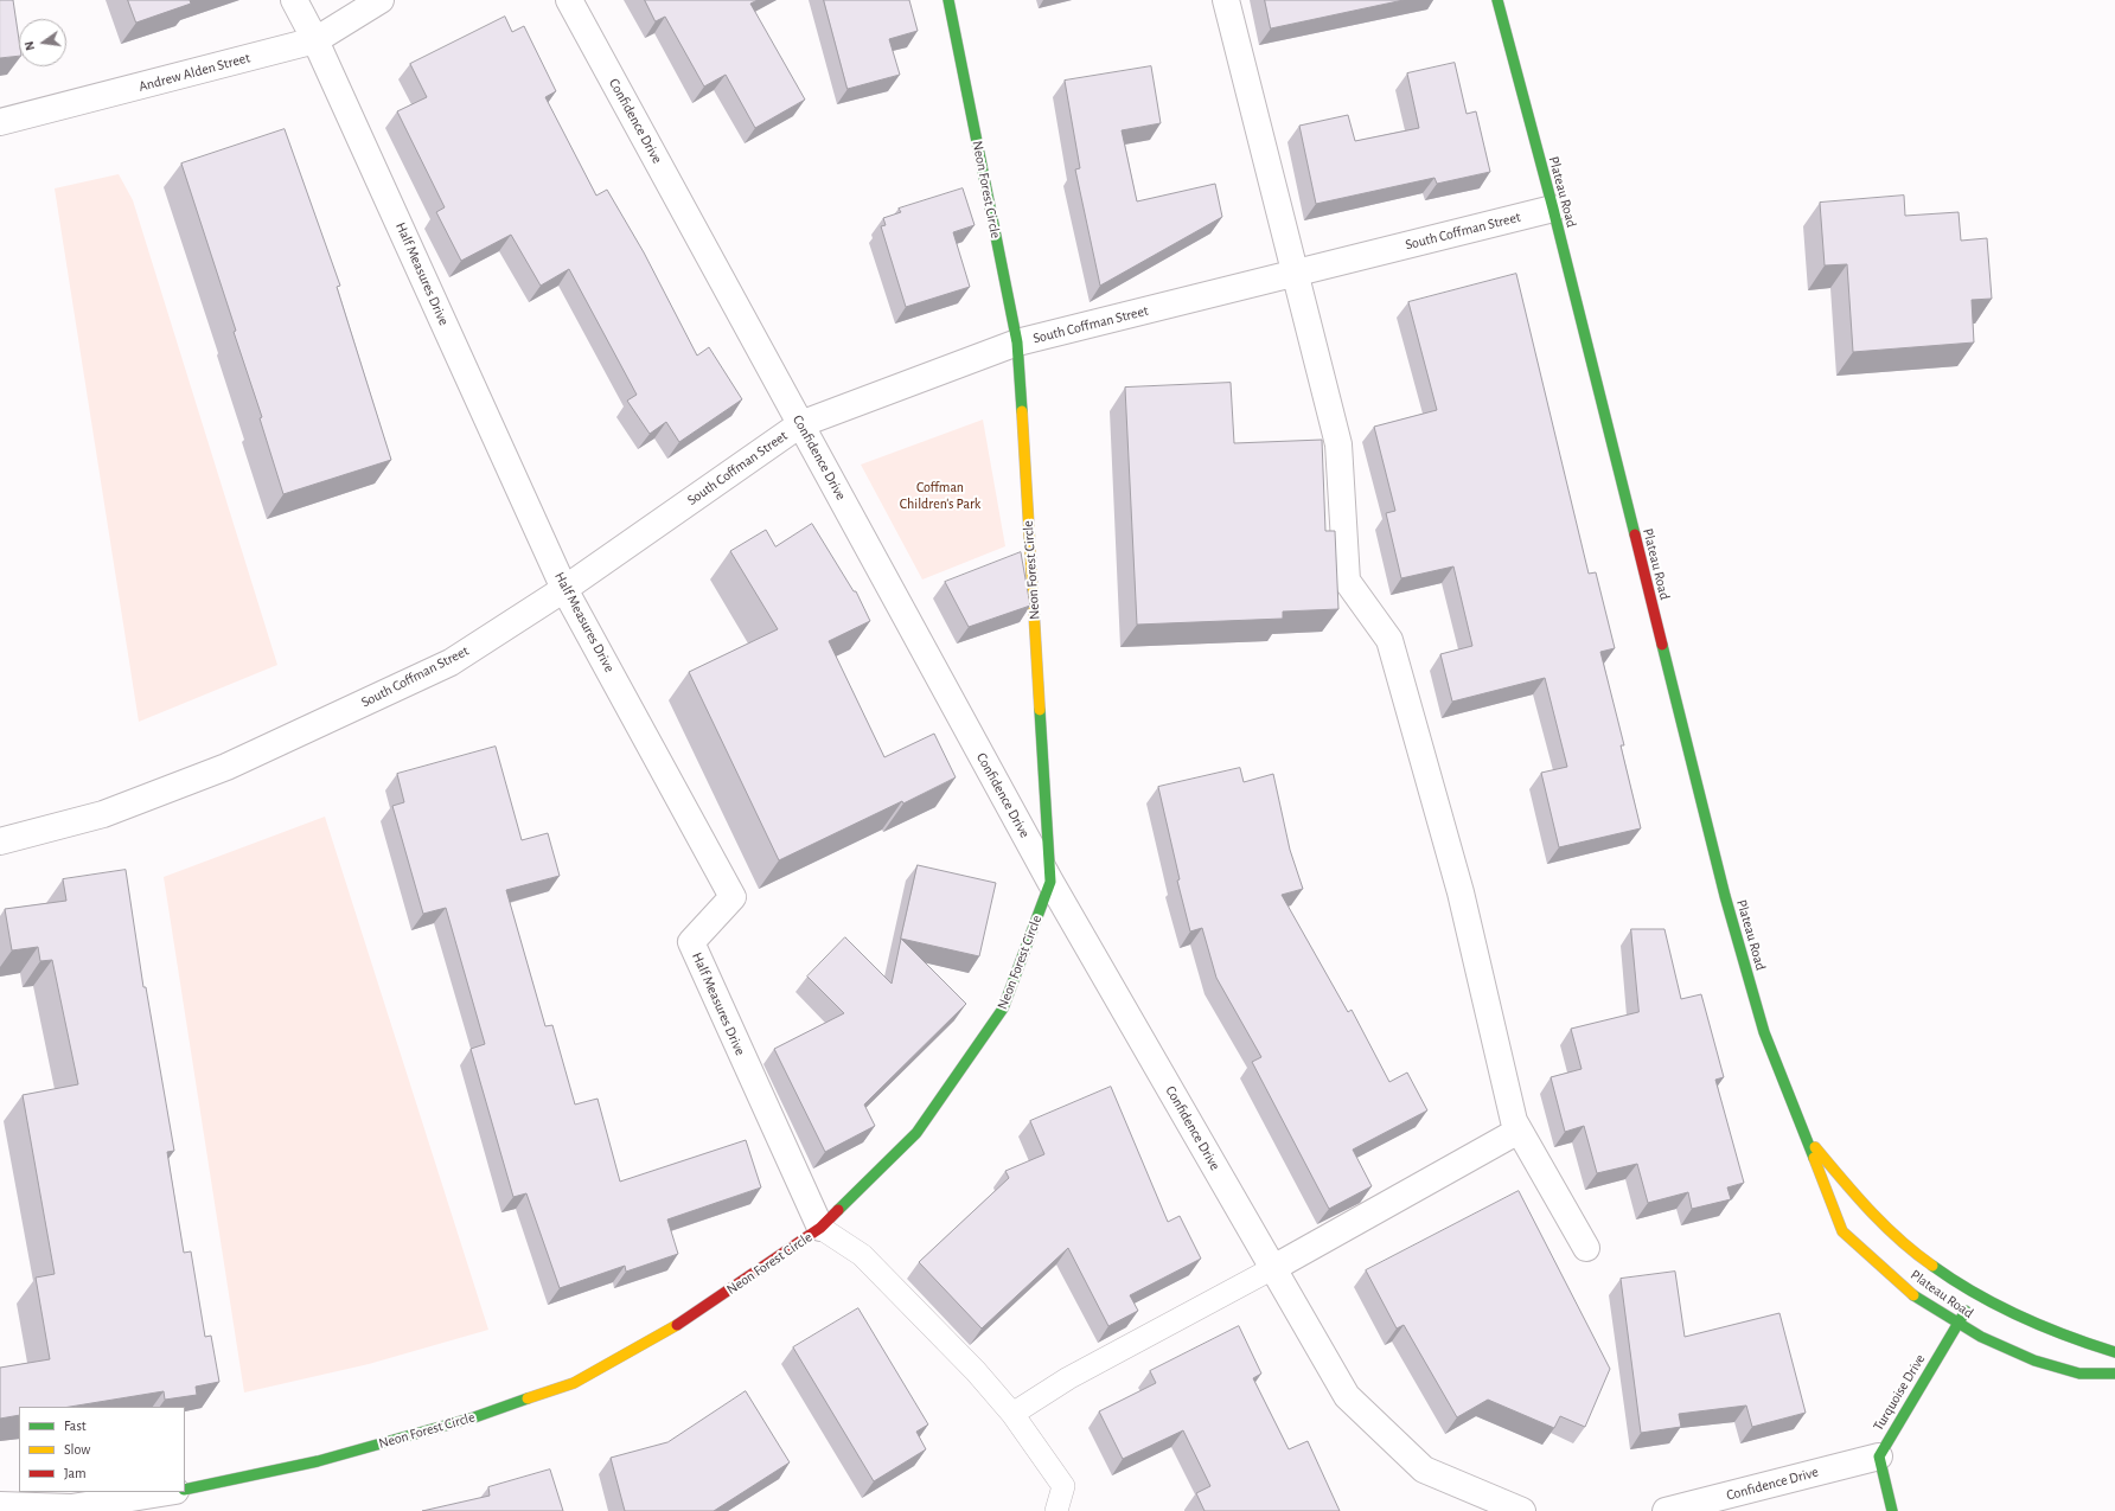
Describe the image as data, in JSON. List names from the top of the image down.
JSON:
{
  "streets": {
    "street": [
      "Andrew Alden Street",
      "Confidence Drive",
      "Neon Forest Circle",
      "Plateau Road",
      "South Coffman Street",
      "Half Measures Drive",
      "Turquoise Drive"
    ]
  },
  "crossings": [
    ["Andrew Alden Street", "Half Measures Drive"],
    ["Confidence Drive", "Neon Forest Circle"],
    ["Confidence Drive", "South Coffman Street"],
    ["Confidence Drive", "Turquoise Drive"],
    ["Neon Forest Circle", "South Coffman Street"],
    ["Neon Forest Circle", "Half Measures Drive"],
    ["Plateau Road", "South Coffman Street"],
    ["Plateau Road", "Turquoise Drive"],
    ["South Coffman Street", "Half Measures Drive"]
  ],
  "parks": ["Coffman Children's Park"],
  "legend": ["Fast", "Slow", "Jam"],
  "north": "left"
}
